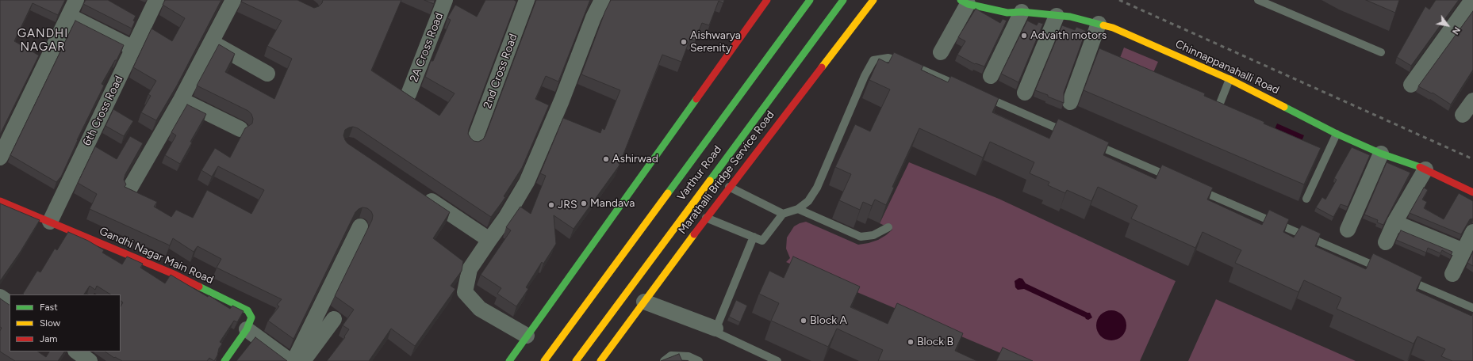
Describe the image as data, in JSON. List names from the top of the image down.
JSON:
{
  "streets": {
    "street": [
      "2A Cross Road",
      "Chinnappanahalli Road",
      "2nd Cross Road",
      "6th Cross Road",
      "Marathalli Bridge Service Road",
      "Varthur Road",
      "Gandhi Nagar Main Road"
    ]
  },
  "crossings": [
    ["6th Cross Road", "Gandhi Nagar Main Road"]
  ],
  "districts": ["GANDHI NAGAR"],
  "places": [
    "Advaith motors",
    "Aishwarya Serenity",
    "Ashirwad",
    "Mandava",
    "JRS",
    "Block A",
    "Block B"
  ],
  "legend": ["Fast", "Slow", "Jam"],
  "north": "bottom right"
}
